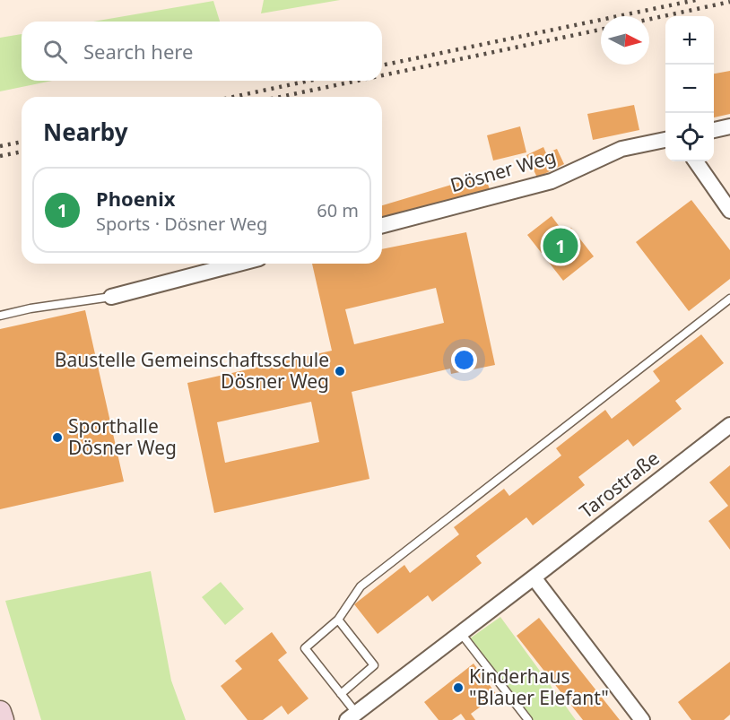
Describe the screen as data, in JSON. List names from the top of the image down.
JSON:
{
  "streets": {
    "street": ["Dösner Weg", "Tarostraße"]
  },
  "places": ["Baustelle Gemeinschaftsschule Dösner Weg", "Sporthalle Dösner Weg", "Kinderhaus \"Blauer Elefant\""],
  "north": "right",
  "page": {
    "map_buttons": ["+", "−"],
    "search": "Search here",
    "heading": "Nearby",
    "list": [
      {
        "mark": "1",
        "name": "Phoenix",
        "note": "Sports · Dösner Weg",
        "value": "60 m"
      }
    ],
    "pins": "1"
  }
}
